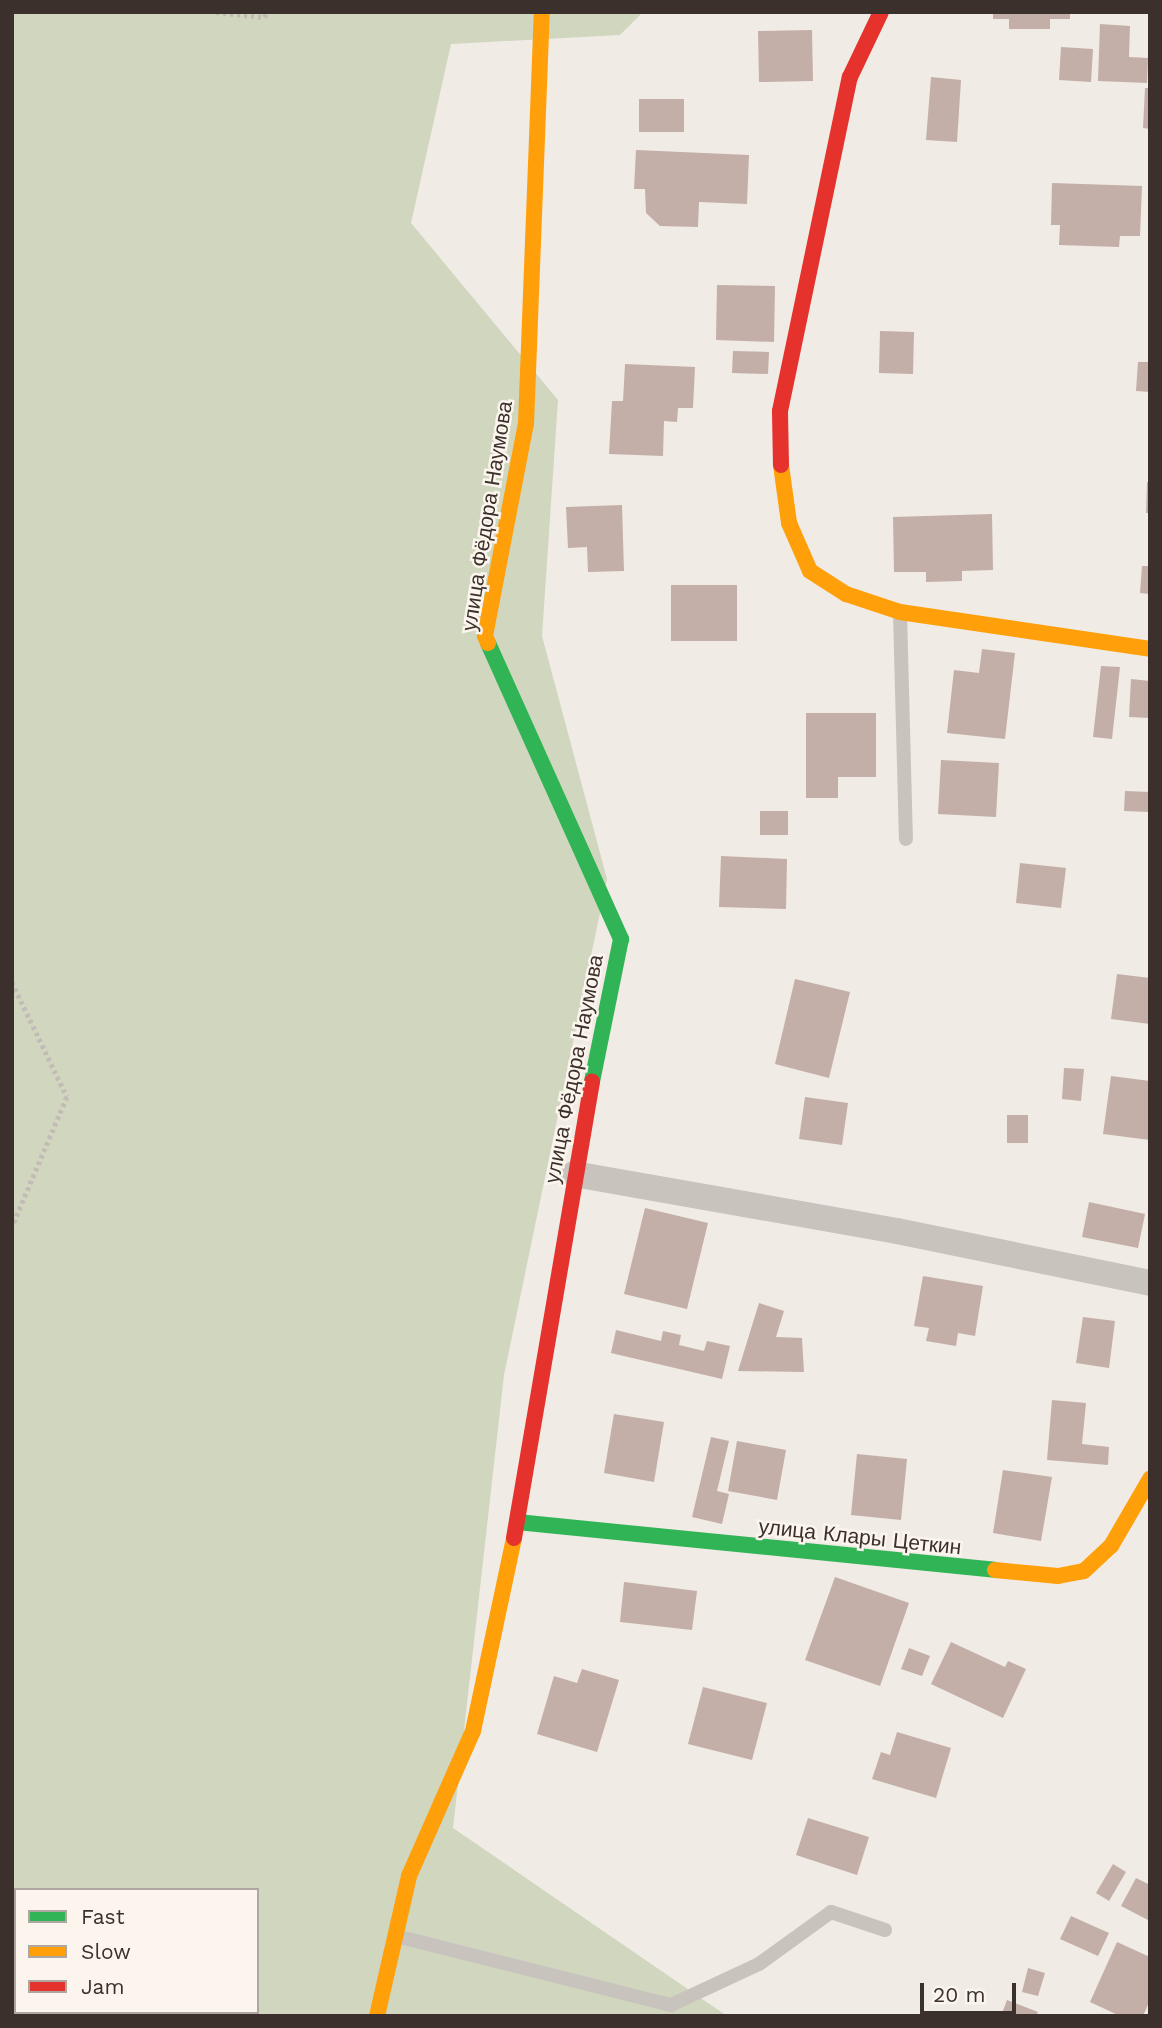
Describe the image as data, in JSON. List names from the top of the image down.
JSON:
{
  "streets": {
    "street": ["улица Фёдора Наумова", "улица Клары Цеткин"]
  },
  "crossings": [
    ["улица Фёдора Наумова", "улица Клары Цеткин"]
  ],
  "legend": ["Fast", "Slow", "Jam"],
  "scale_bar": "20 m"
}
